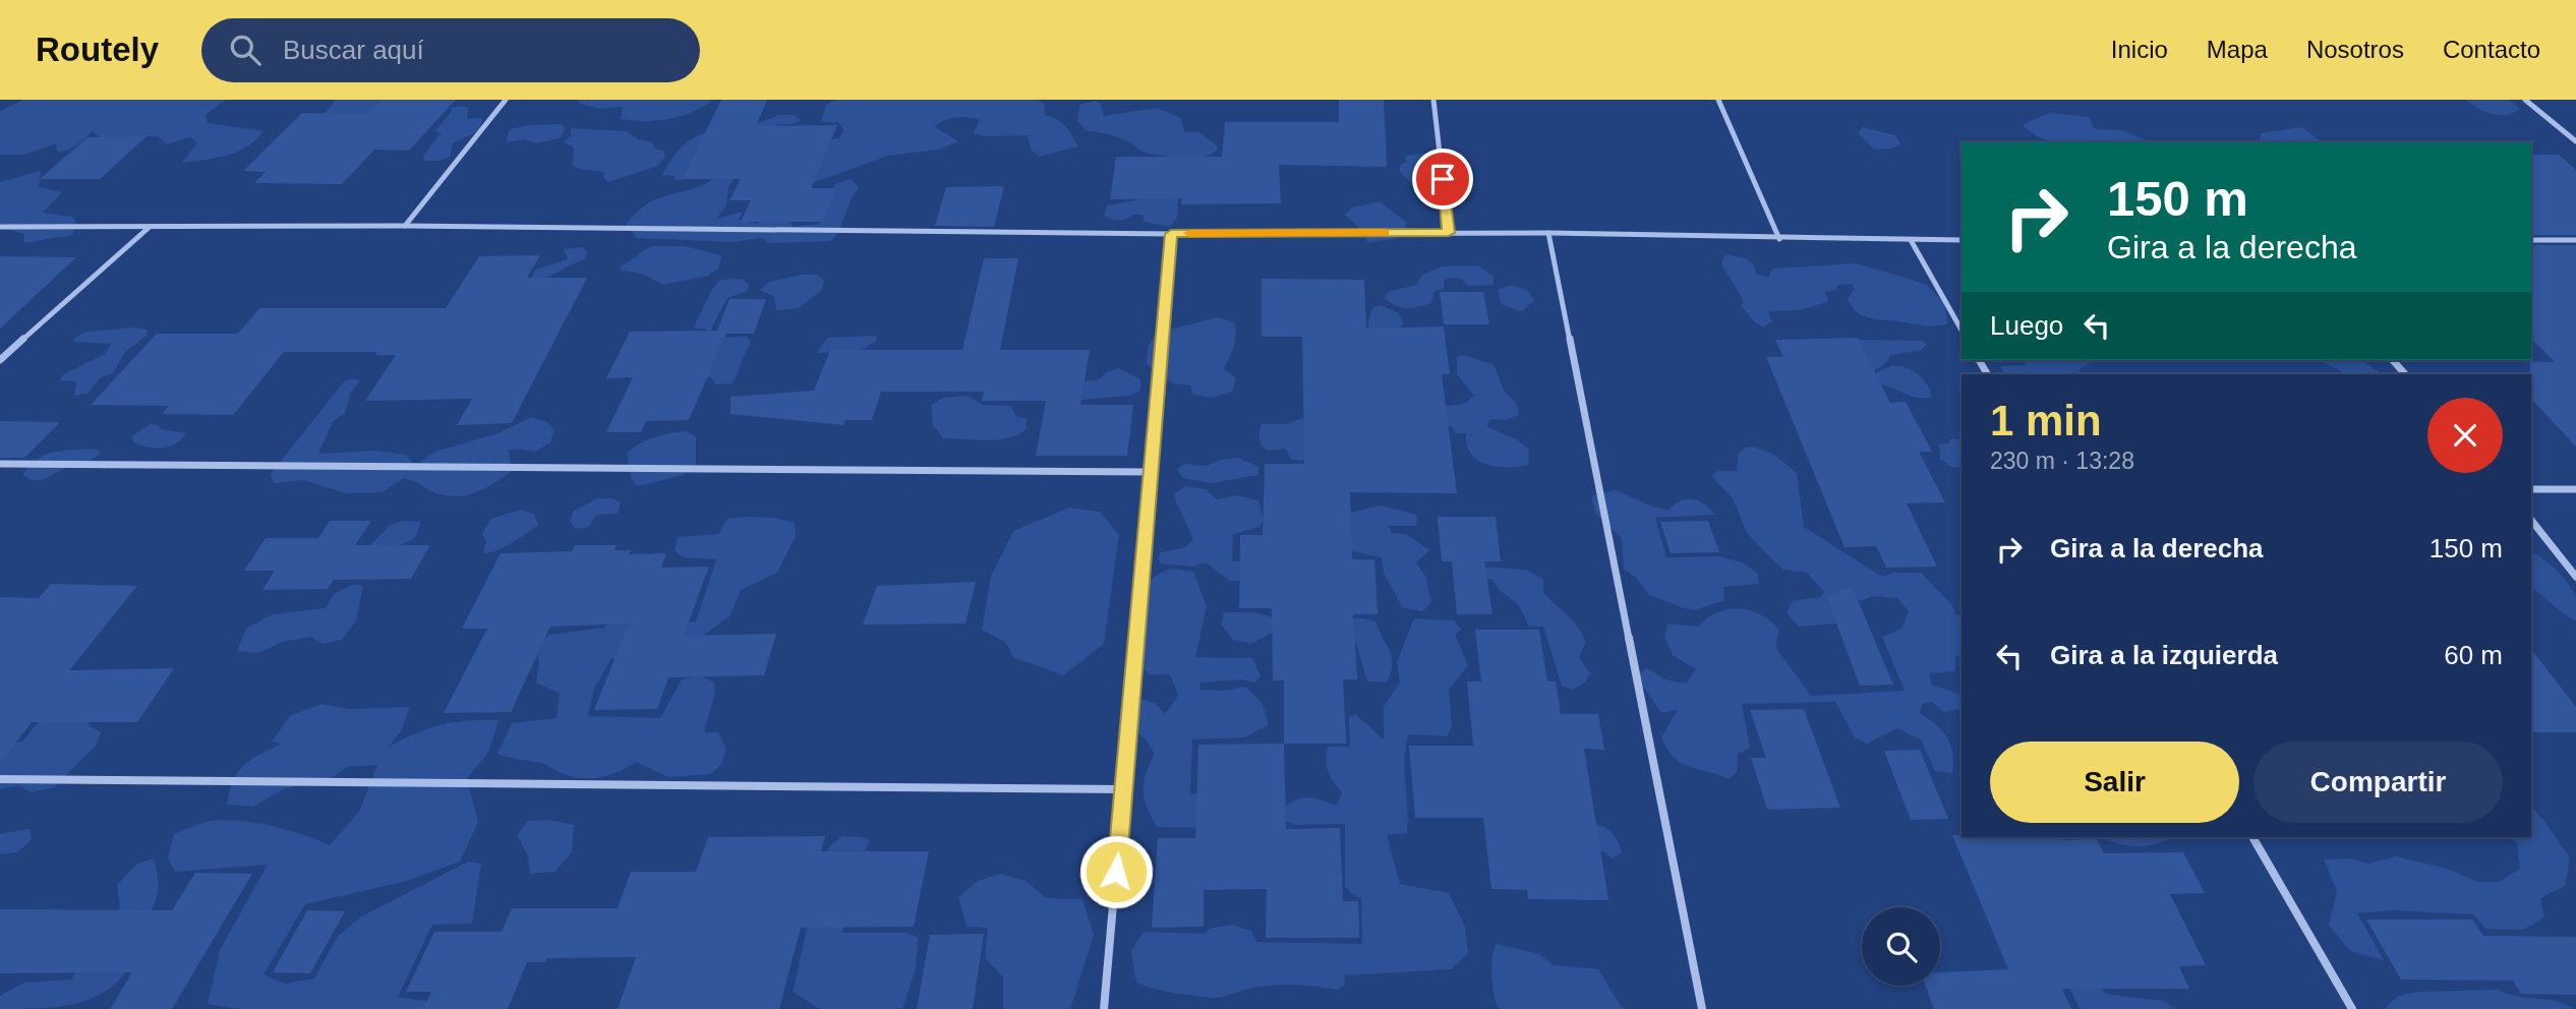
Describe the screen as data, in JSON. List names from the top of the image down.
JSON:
{
  "page": {
    "header": "Routely",
    "search": "Buscar aquí",
    "nav": [
      "Inicio",
      "Mapa",
      "Nosotros",
      "Contacto"
    ],
    "turn": ["150 m", "Gira a la derecha"],
    "then": "Luego",
    "heading": ["1 min", "230 m · 13:28"],
    "list": [
      {
        "name": "Gira a la derecha",
        "value": "150 m"
      },
      {
        "name": "Gira a la izquierda",
        "value": "60 m"
      }
    ],
    "buttons": ["Salir", "Compartir"]
  }
}
